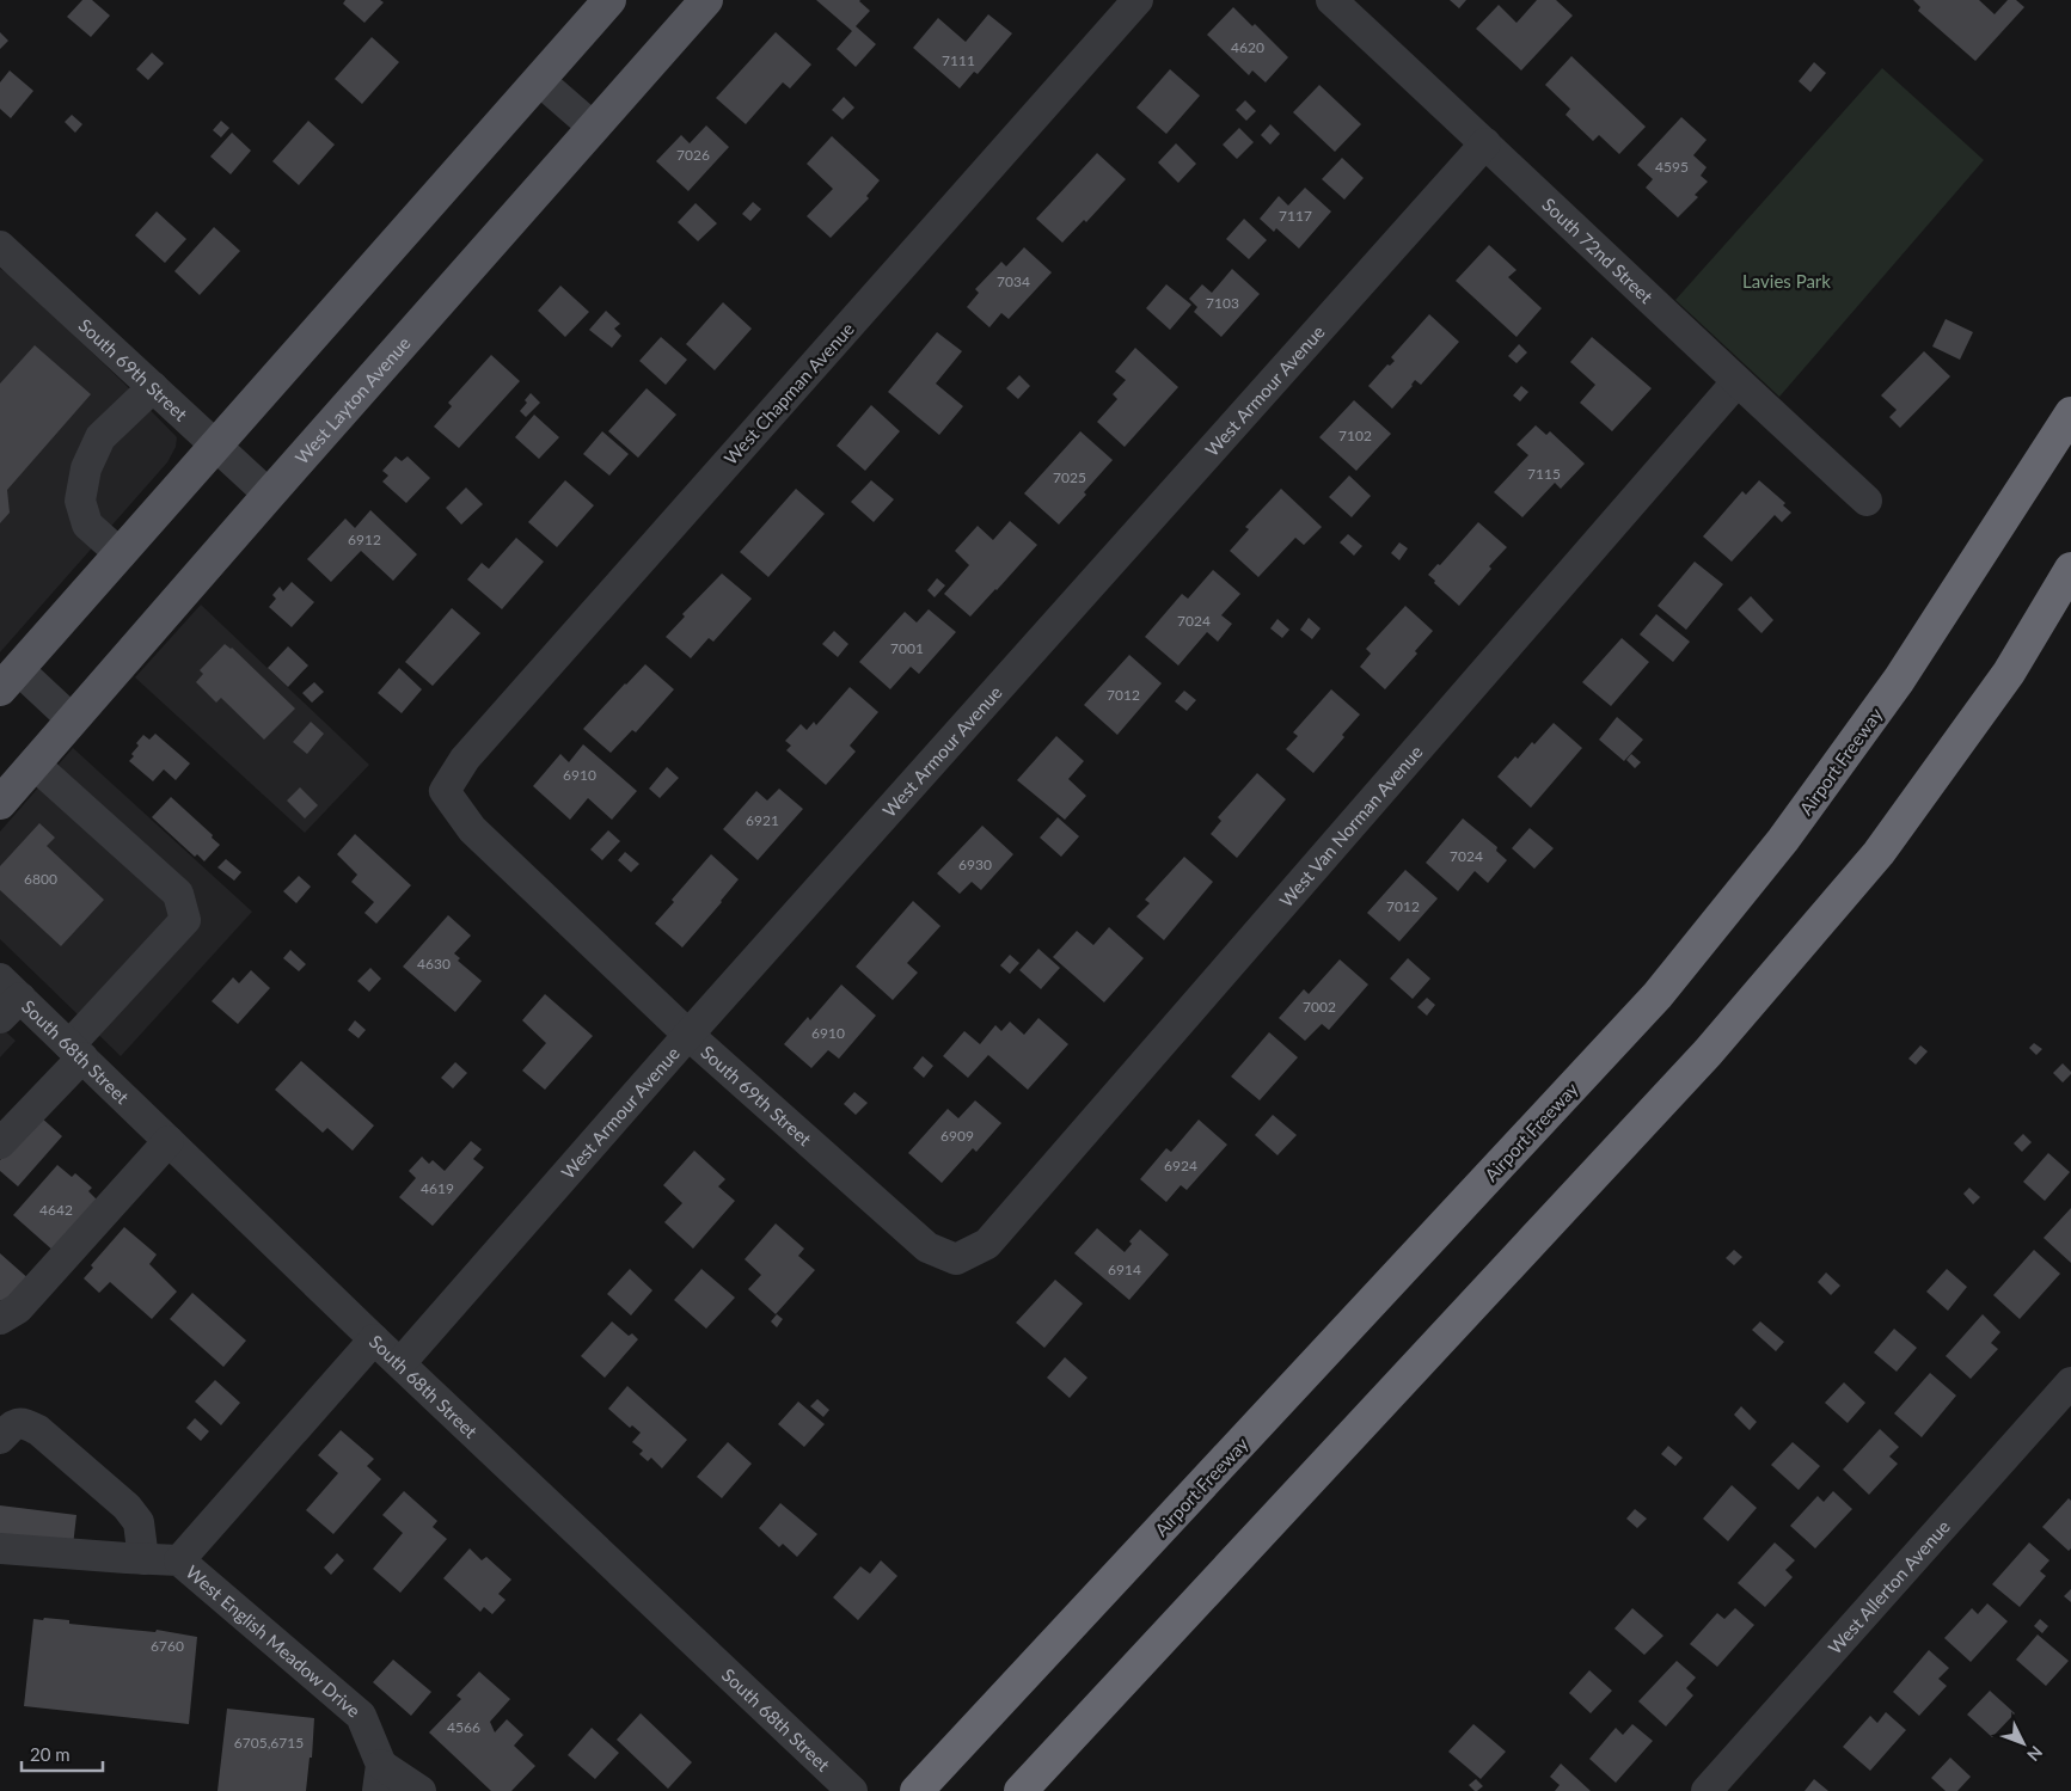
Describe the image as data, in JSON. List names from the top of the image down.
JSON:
{
  "streets": {
    "highway": ["Airport Freeway"],
    "main road": ["West Layton Avenue"],
    "street": [
      "South 72nd Street",
      "South 69th Street",
      "West Armour Avenue",
      "West Chapman Avenue",
      "West Van Norman Avenue",
      "South 68th Street",
      "West Allerton Avenue",
      "West English Meadow Drive"
    ]
  },
  "crossings": [
    ["South 72nd Street", "West Armour Avenue"],
    ["South 72nd Street", "West Van Norman Avenue"],
    ["South 69th Street", "West Armour Avenue"],
    ["South 69th Street", "West Chapman Avenue"],
    ["South 69th Street", "West Layton Avenue"],
    ["South 69th Street", "West Van Norman Avenue"],
    ["West Armour Avenue", "South 68th Street"]
  ],
  "parks": ["Lavies Park"],
  "house_numbers": [
    "4620",
    "7111",
    "7026",
    "4595",
    "7117",
    "7034",
    "7103",
    "7102",
    "7115",
    "7025",
    "6912",
    "7024",
    "7001",
    "7012",
    "6910",
    "6921",
    "7024",
    "6930",
    "6800",
    "7012",
    "4630",
    "7002",
    "6910",
    "6909",
    "6924",
    "4619",
    "4642",
    "6914",
    "6760",
    "4566",
    "6705,6715"
  ],
  "scale_bar": "20 m",
  "north": "bottom right"
}
